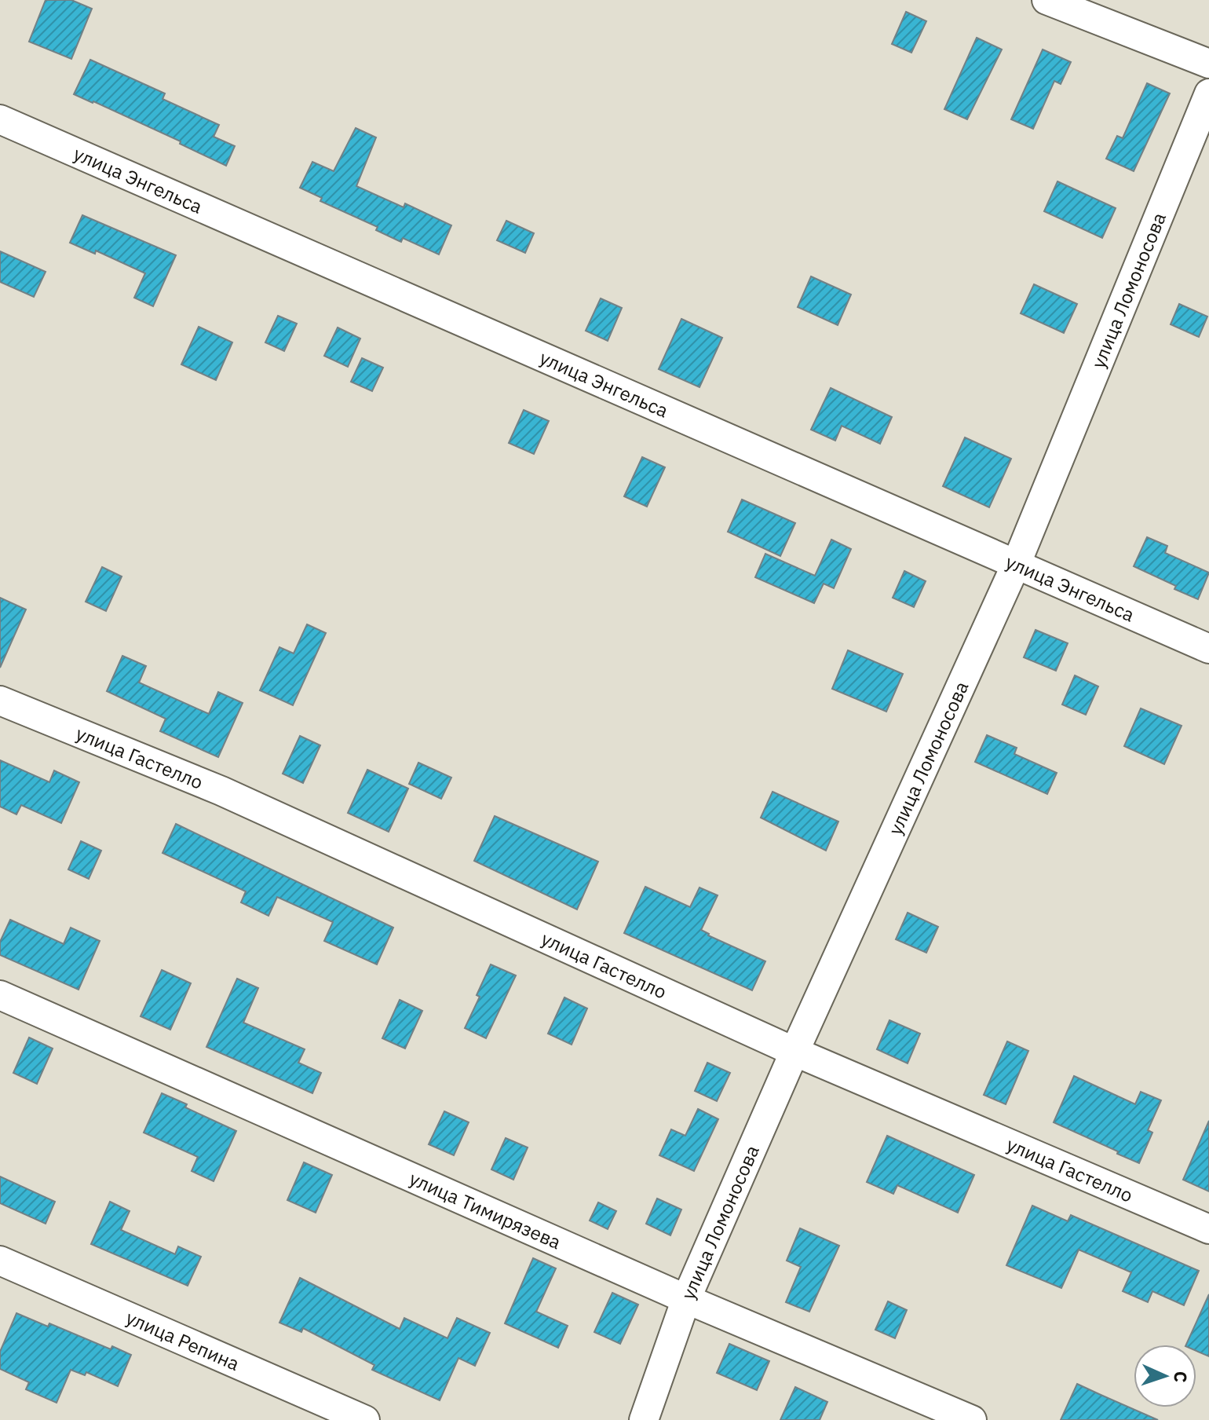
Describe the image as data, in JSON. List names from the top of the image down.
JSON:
{
  "streets": {
    "street": [
      "улица Энгельса",
      "улица Ломоносова",
      "улица Гастелло",
      "улица Тимирязева",
      "улица Репина"
    ]
  },
  "crossings": [
    ["улица Энгельса", "улица Ломоносова"],
    ["улица Ломоносова", "улица Гастелло"],
    ["улица Ломоносова", "улица Тимирязева"]
  ],
  "north": "right"
}
